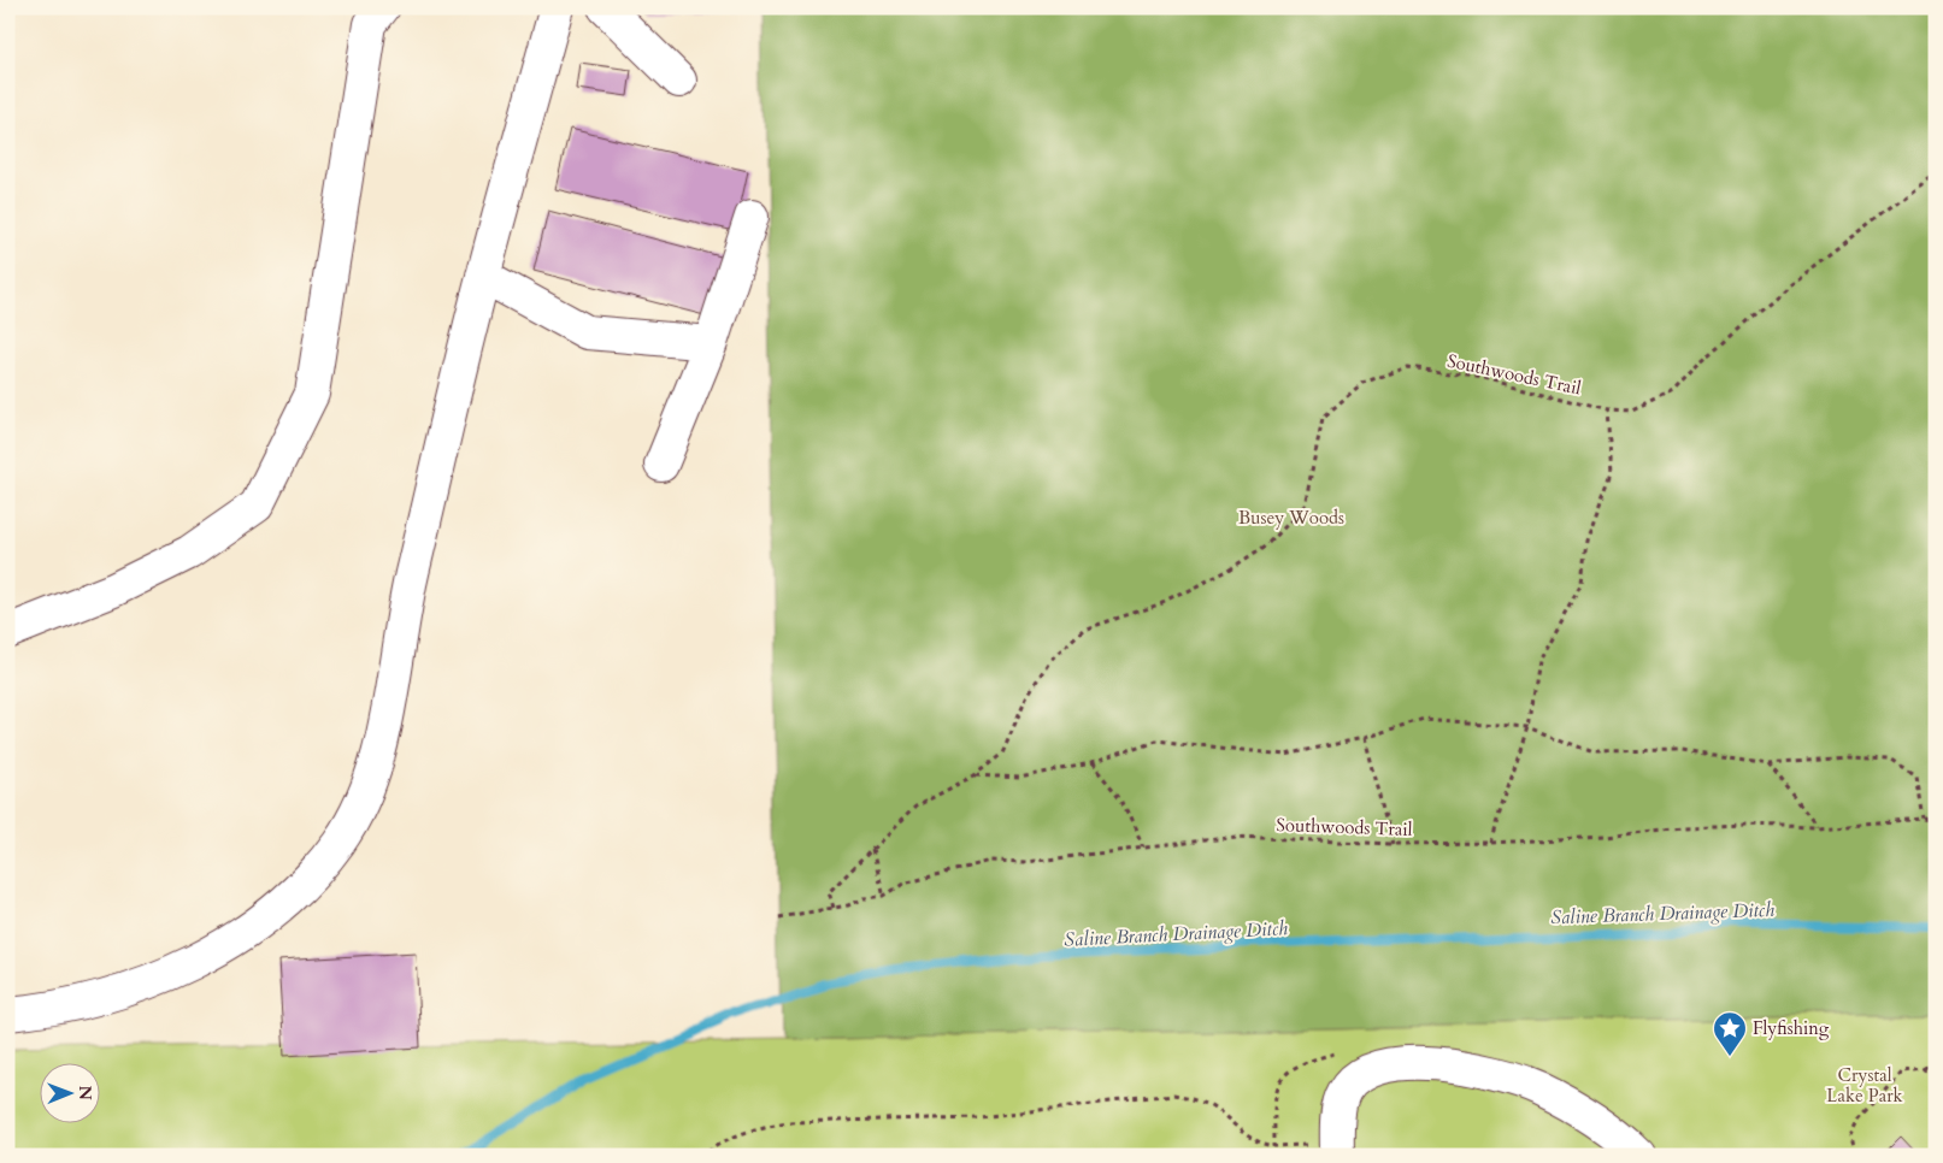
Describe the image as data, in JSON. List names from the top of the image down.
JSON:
{
  "streets": {
    "path": ["Southwoods Trail"]
  },
  "water": ["Saline Branch Drainage Ditch"],
  "parks": ["Busey Woods", "Crystal Lake Park"],
  "places": {
    "place": ["Flyfishing"]
  },
  "north": "right"
}
